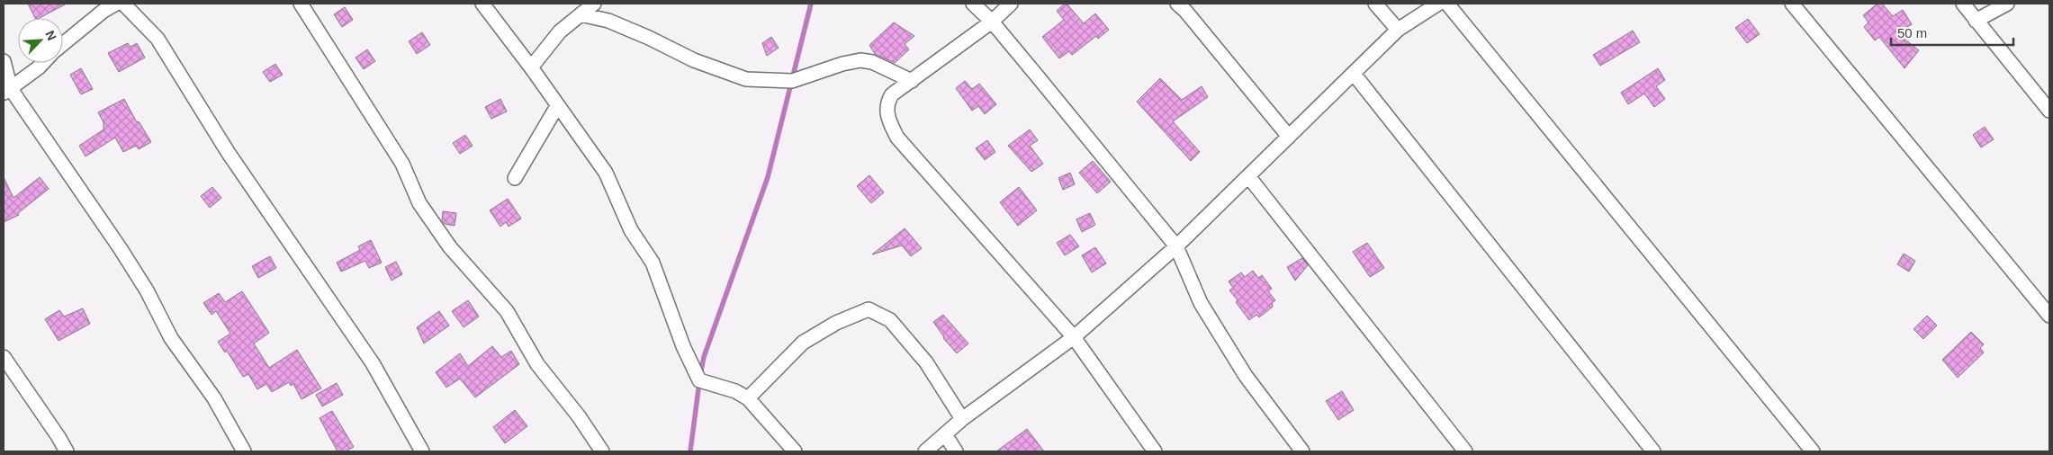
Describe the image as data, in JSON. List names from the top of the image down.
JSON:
{
  "scale_bar": "50 m",
  "north": "top right"
}
